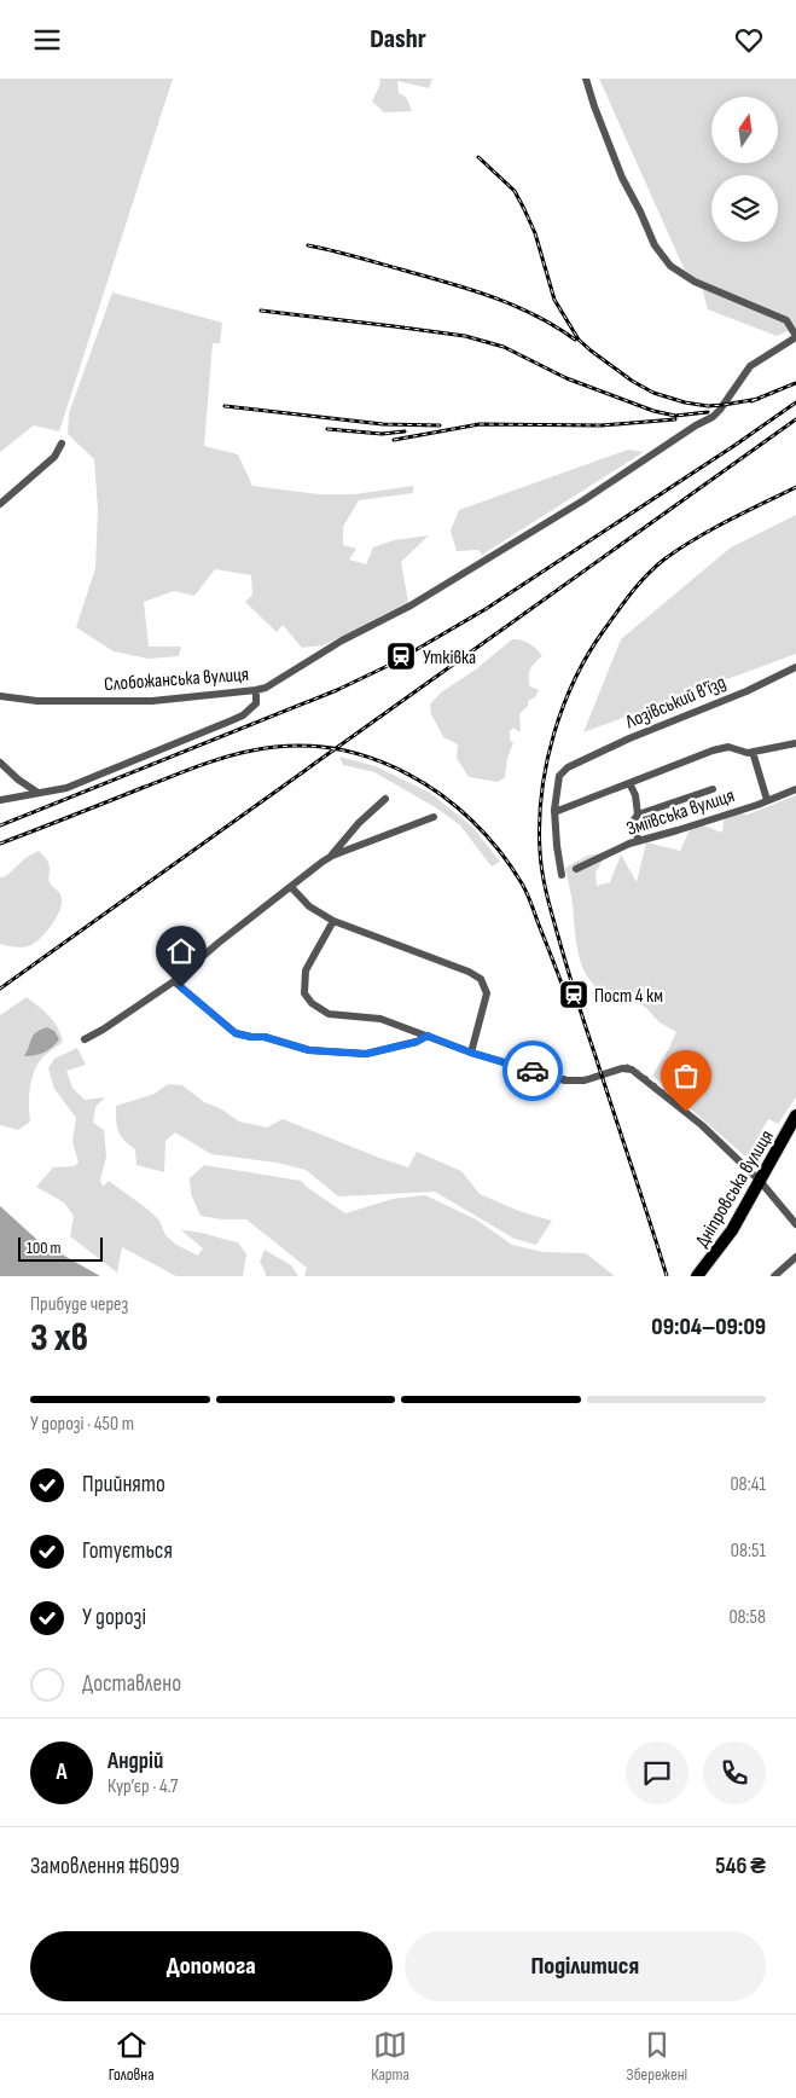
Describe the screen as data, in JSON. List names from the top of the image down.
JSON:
{
  "streets": {
    "highway": ["Дніпровська вулиця"],
    "street": ["Слобожанська вулиця", "Лозівський в'їзд", "Зміївська вулиця"]
  },
  "places": {
    "station": ["Уткiвка", "Пост 4 км"]
  },
  "scale_bar": "100 m",
  "north": "top",
  "page": {
    "header": "Dashr",
    "scale": "100 m",
    "heading": ["3 хв", "Прибуде через", "09:04–09:09"],
    "panel": [
      "Андрій",
      "Кур’єр · 4.7",
      "Замовлення #6099",
      "546 ₴"
    ],
    "bar": "У дорозі · 450 m",
    "list": [
      ["Прийнято", "08:41"],
      ["Готується", "08:51"],
      ["У дорозі", "08:58"],
      "Доставлено"
    ],
    "round": "А",
    "buttons": ["Допомога", "Поділитися"],
    "tabs": ["Головна", "Карта", "Збережені"]
  }
}
